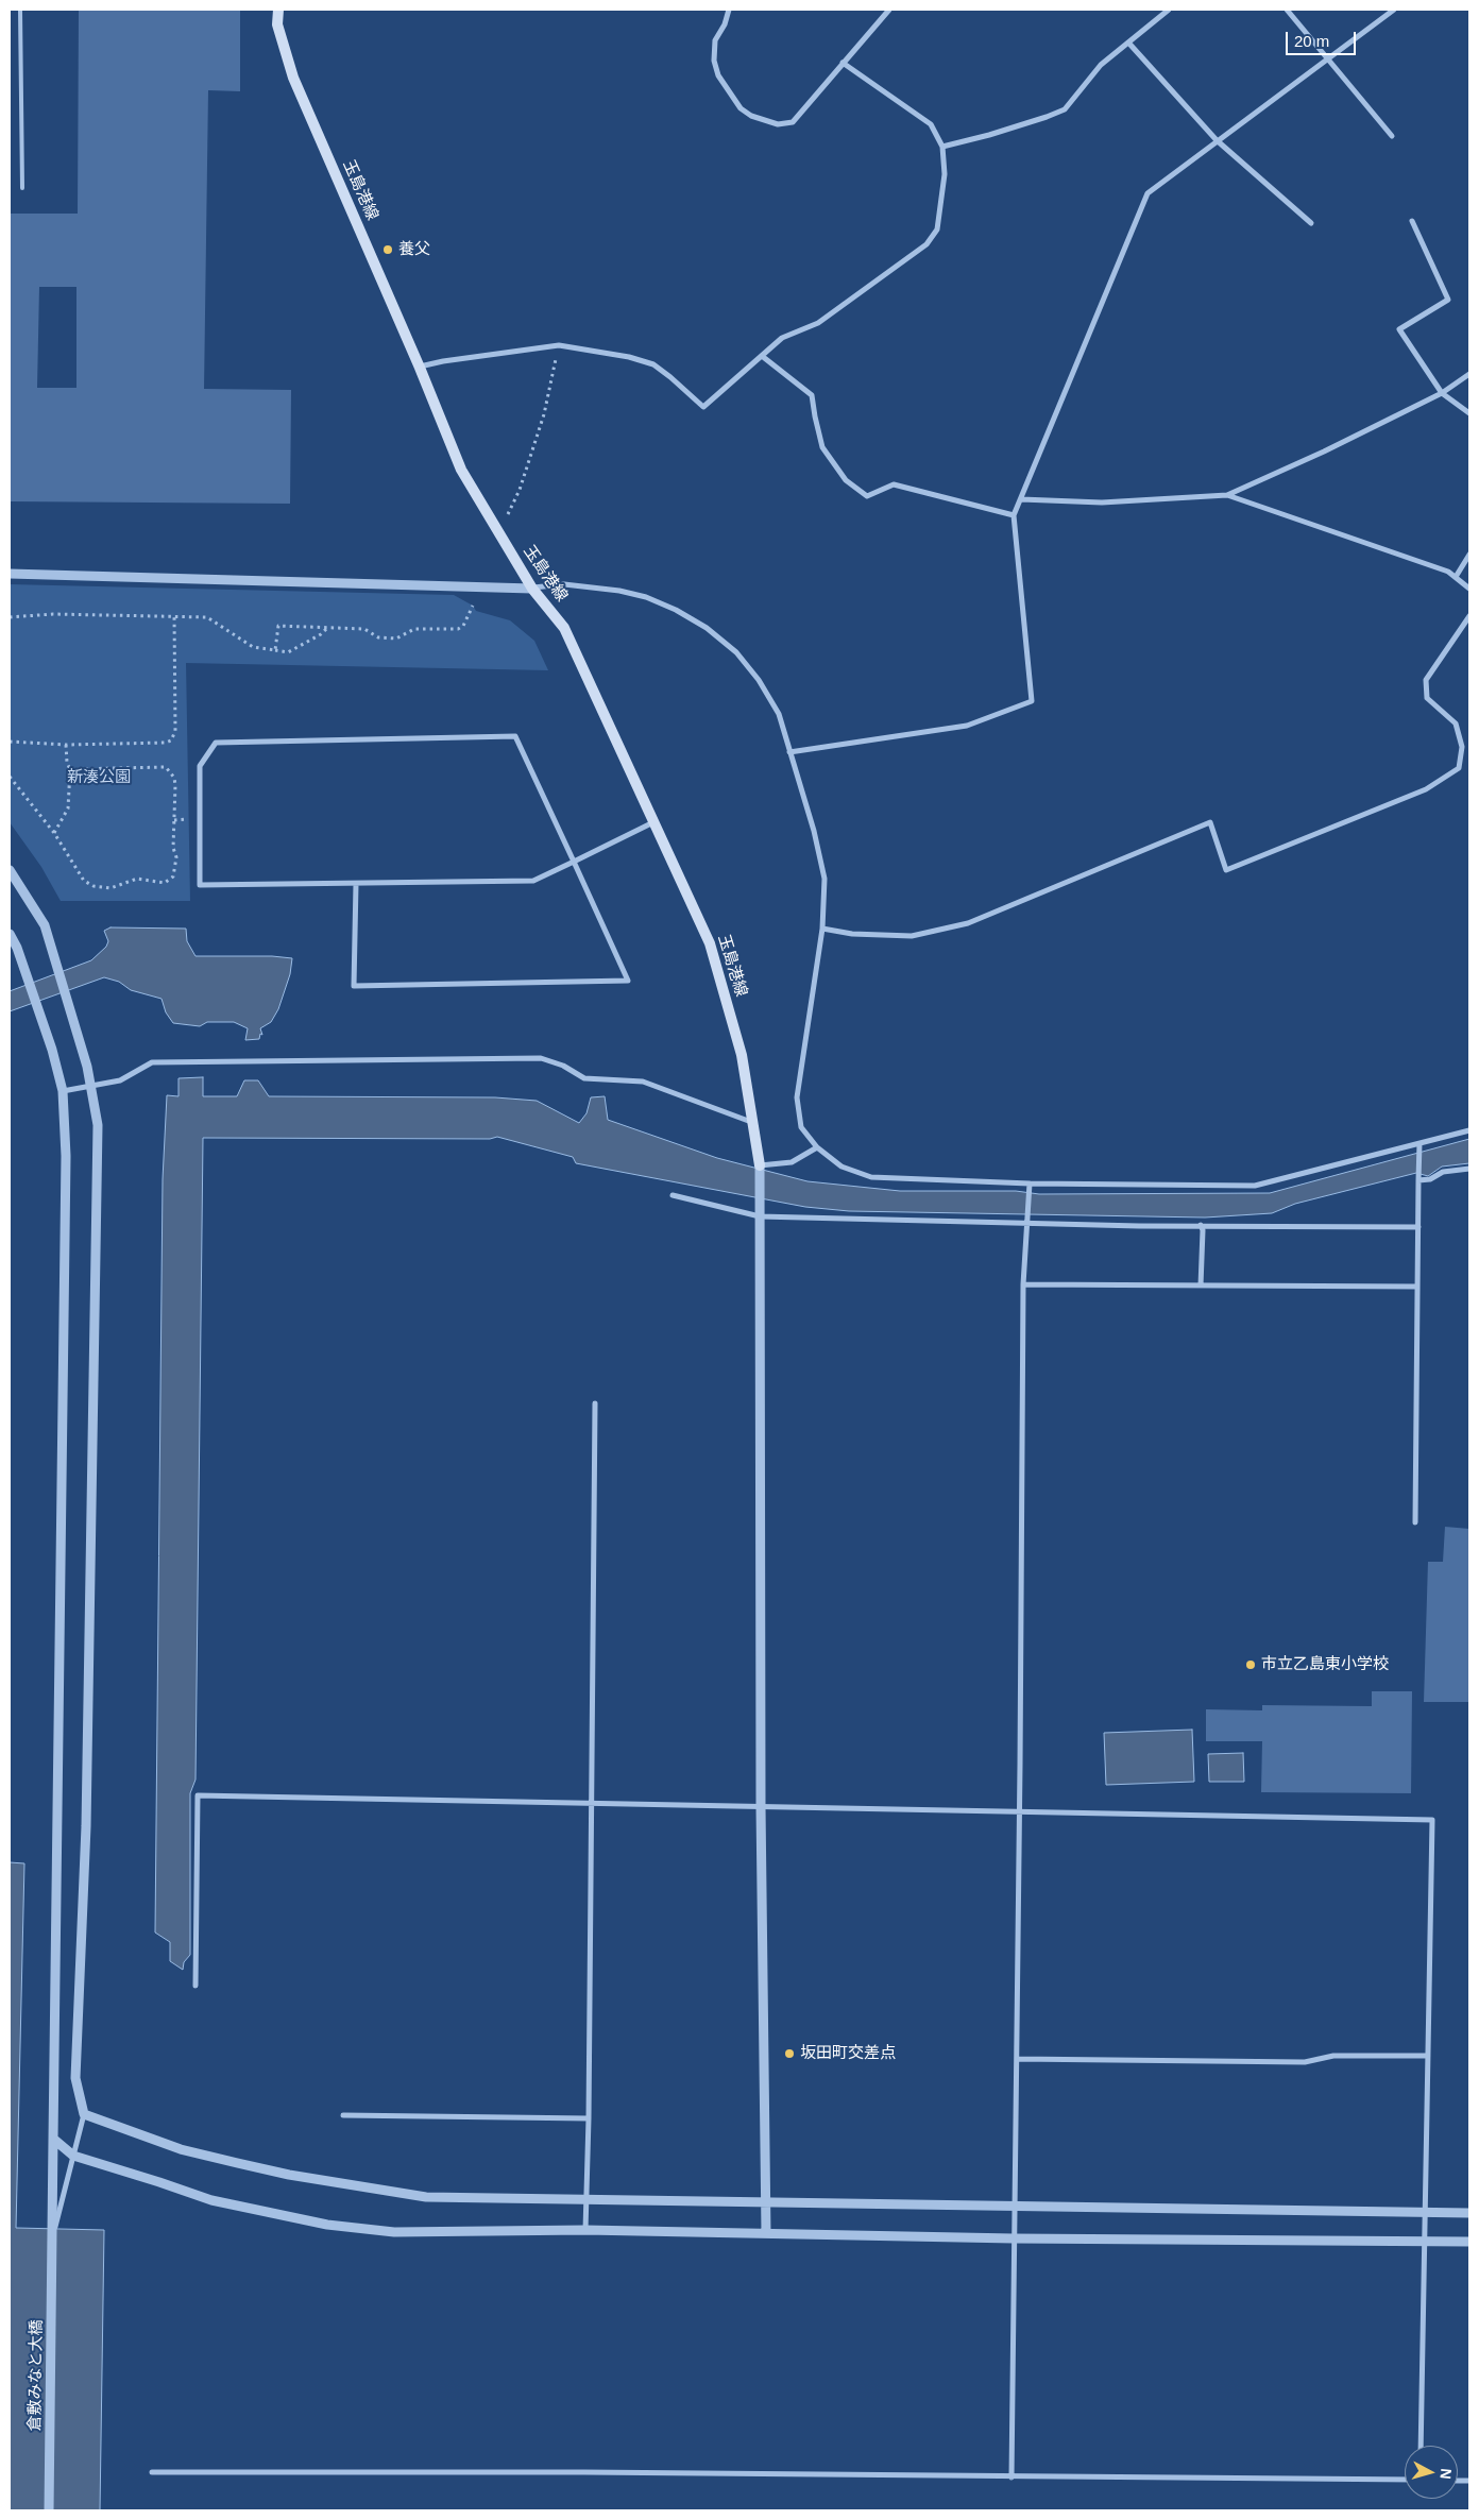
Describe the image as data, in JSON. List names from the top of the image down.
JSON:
{
  "streets": {
    "main road": ["玉島港線"],
    "street": ["倉敷みなと大橋"]
  },
  "parks": ["新湊公園"],
  "places": ["養父", "市立乙島東小学校", "坂田町交差点"],
  "scale_bar": "20 m",
  "north": "right"
}
